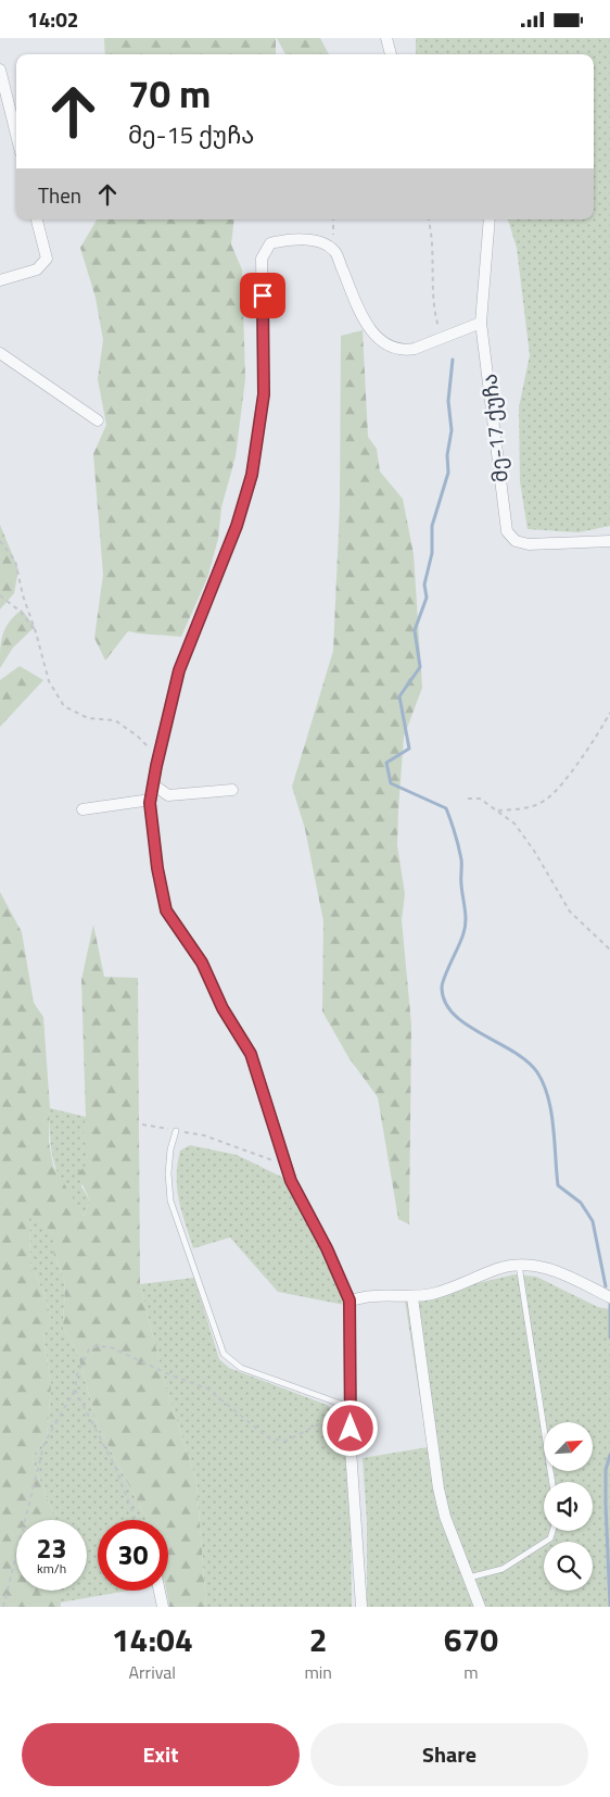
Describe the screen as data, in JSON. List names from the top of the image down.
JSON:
{
  "streets": {
    "street": ["მე-17 ქუჩა"]
  },
  "north": "top right",
  "page": {
    "status": "14:02",
    "turn": ["70 m", "მე-15 ქუჩა"],
    "then": "Then",
    "speed": "23 km/h",
    "limit": "30",
    "eta": [
      "14:04",
      "Arrival",
      "2",
      "min",
      "670",
      "m"
    ],
    "buttons": ["Exit", "Share"]
  }
}
